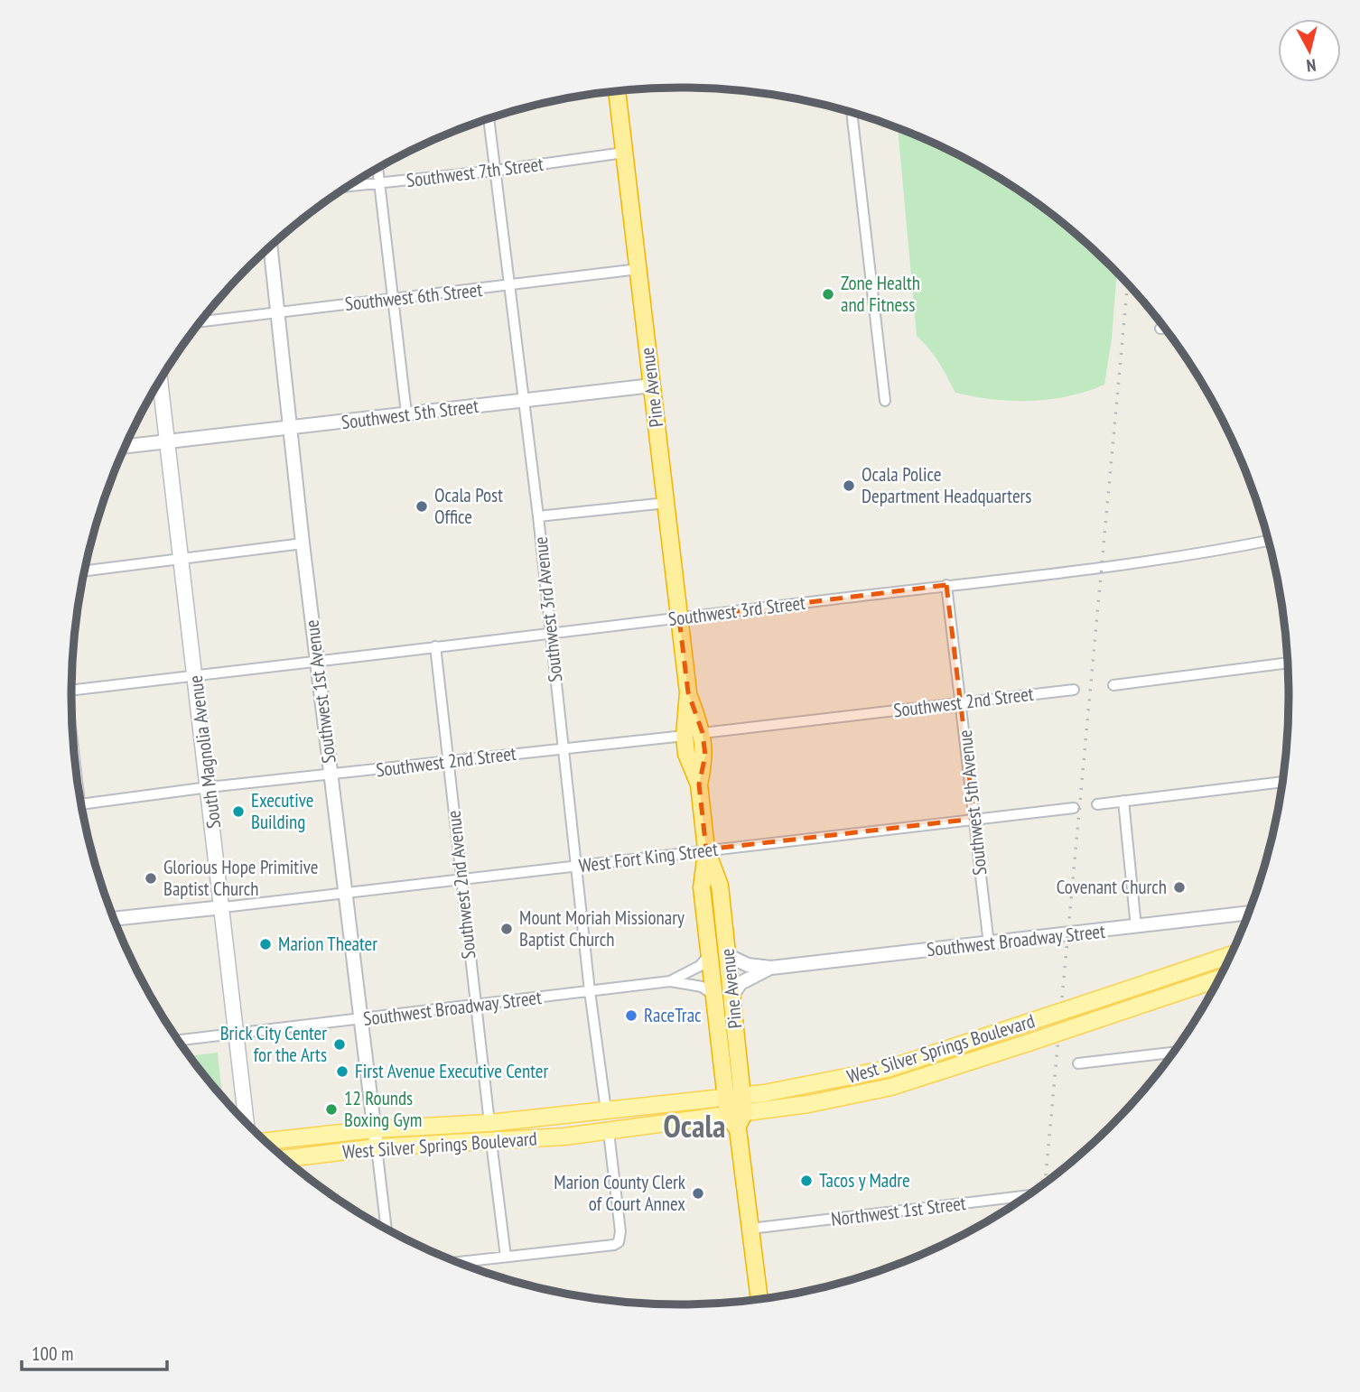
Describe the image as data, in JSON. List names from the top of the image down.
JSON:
{
  "streets": {
    "highway": ["Pine Avenue"],
    "main road": ["South Magnolia Avenue", "West Silver Springs Boulevard"],
    "street": [
      "Southwest 7th Street",
      "Southwest 6th Street",
      "Southwest 5th Street",
      "Southwest 3rd Avenue",
      "Southwest 3rd Street",
      "Southwest 1st Avenue",
      "Southwest 2nd Street",
      "Southwest 5th Avenue",
      "West Fort King Street",
      "Southwest 2nd Avenue",
      "Southwest Broadway Street",
      "Northwest 1st Street"
    ]
  },
  "crossings": [
    ["Southwest 7th Street", "Pine Avenue"],
    ["Southwest 7th Street", "Southwest 3rd Avenue"],
    ["Southwest 6th Street", "Pine Avenue"],
    ["Southwest 6th Street", "Southwest 3rd Avenue"],
    ["Southwest 6th Street", "Southwest 1st Avenue"],
    ["Pine Avenue", "Southwest 5th Street"],
    ["Pine Avenue", "Southwest 3rd Street"],
    ["Pine Avenue", "Southwest 2nd Street"],
    ["Pine Avenue", "West Fort King Street"],
    ["Pine Avenue", "Southwest Broadway Street"],
    ["Pine Avenue", "West Silver Springs Boulevard"],
    ["Pine Avenue", "Northwest 1st Street"],
    ["Southwest 5th Street", "Southwest 3rd Avenue"],
    ["Southwest 5th Street", "Southwest 1st Avenue"],
    ["Southwest 5th Street", "South Magnolia Avenue"],
    ["Southwest 3rd Avenue", "Southwest 3rd Street"],
    ["Southwest 3rd Avenue", "Southwest 2nd Street"],
    ["Southwest 3rd Avenue", "West Fort King Street"],
    ["Southwest 3rd Avenue", "Southwest Broadway Street"],
    ["Southwest 3rd Avenue", "West Silver Springs Boulevard"],
    ["Southwest 3rd Street", "Southwest 1st Avenue"],
    ["Southwest 3rd Street", "South Magnolia Avenue"],
    ["Southwest 3rd Street", "Southwest 5th Avenue"],
    ["Southwest 3rd Street", "Southwest 2nd Avenue"],
    ["Southwest 1st Avenue", "Southwest 2nd Street"],
    ["Southwest 1st Avenue", "West Fort King Street"],
    ["Southwest 1st Avenue", "Southwest Broadway Street"],
    ["Southwest 1st Avenue", "West Silver Springs Boulevard"],
    ["Southwest 2nd Street", "South Magnolia Avenue"],
    ["Southwest 2nd Street", "Southwest 5th Avenue"],
    ["Southwest 2nd Street", "Southwest 2nd Avenue"],
    ["South Magnolia Avenue", "West Fort King Street"],
    ["South Magnolia Avenue", "Southwest Broadway Street"],
    ["Southwest 5th Avenue", "West Fort King Street"],
    ["Southwest 5th Avenue", "Southwest Broadway Street"],
    ["West Fort King Street", "Southwest 2nd Avenue"],
    ["Southwest 2nd Avenue", "Southwest Broadway Street"],
    ["Southwest 2nd Avenue", "West Silver Springs Boulevard"]
  ],
  "districts": ["Ocala"],
  "places": [
    "Zone Health and Fitness",
    "Ocala Police Department Headquarters",
    "Ocala Post Office",
    "Executive Building",
    "Glorious Hope Primitive Baptist Church",
    "Covenant Church",
    "Mount Moriah Missionary Baptist Church",
    "Marion Theater",
    "RaceTrac",
    "Brick City Center for the Arts",
    "First Avenue Executive Center",
    "12 Rounds Boxing Gym",
    "Tacos y Madre",
    "Marion County Clerk of Court Annex"
  ],
  "scale_bar": "100 m",
  "north": "bottom"
}
